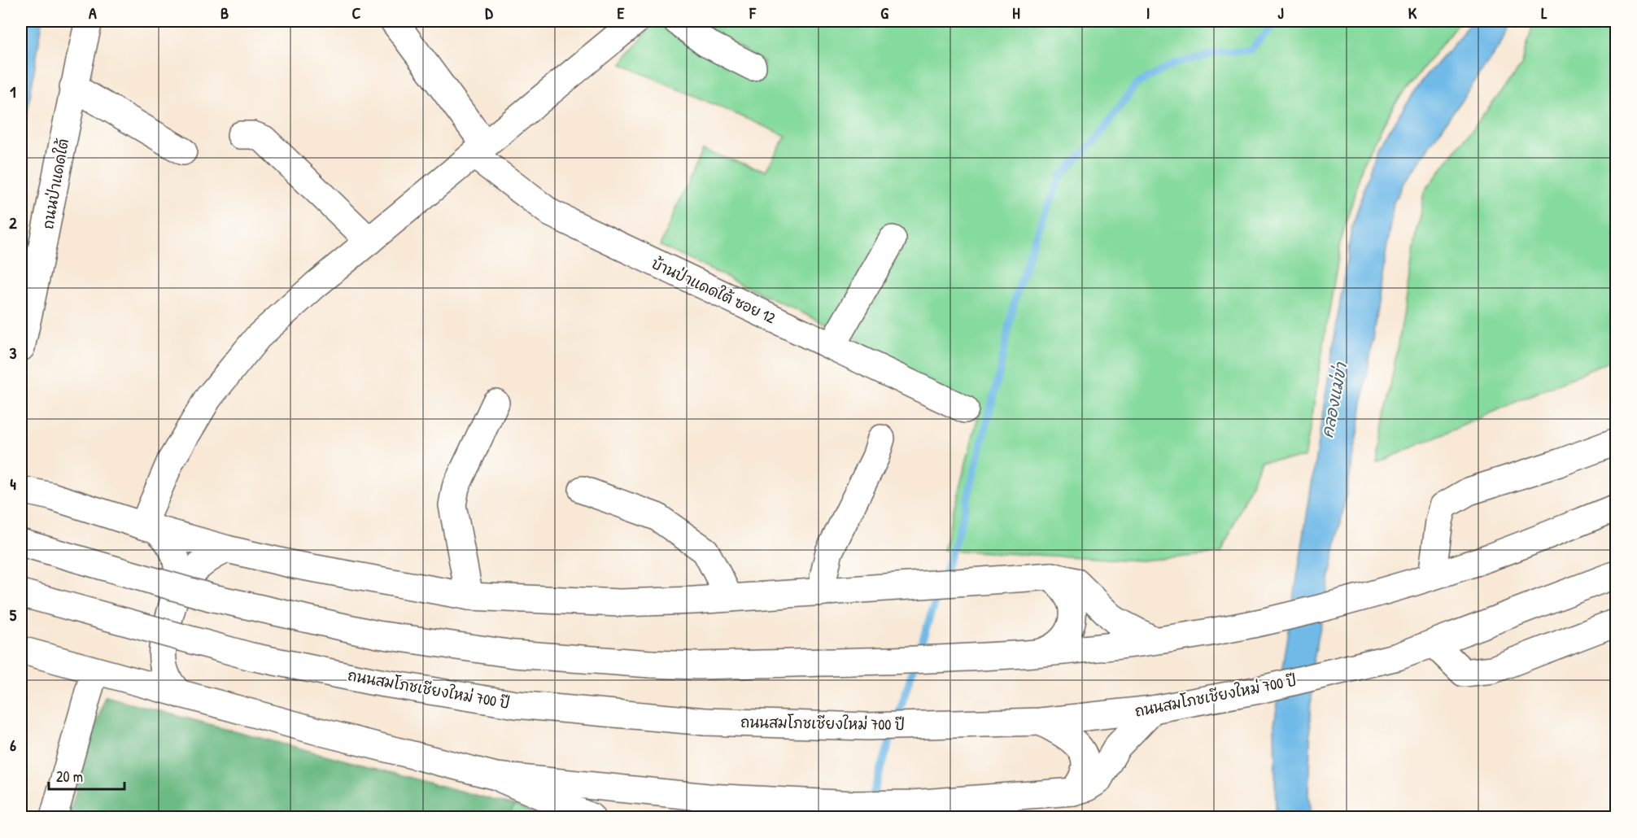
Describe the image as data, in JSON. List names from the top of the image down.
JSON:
{
  "streets": {
    "main road": ["ถนนป่าแดดใต้", "บ้านป่าแดดใต้ ซอย 12", "ถนนสมโภชเชียงใหม่ 700 ปี"]
  },
  "water": ["คลองแม่ข่า"],
  "scale_bar": "20 m",
  "grid": {
    "columns": [
      "A",
      "B",
      "C",
      "D",
      "E",
      "F",
      "G",
      "H",
      "I",
      "J",
      "K",
      "L"
    ],
    "rows": [
      "1",
      "2",
      "3",
      "4",
      "5",
      "6"
    ]
  }
}
